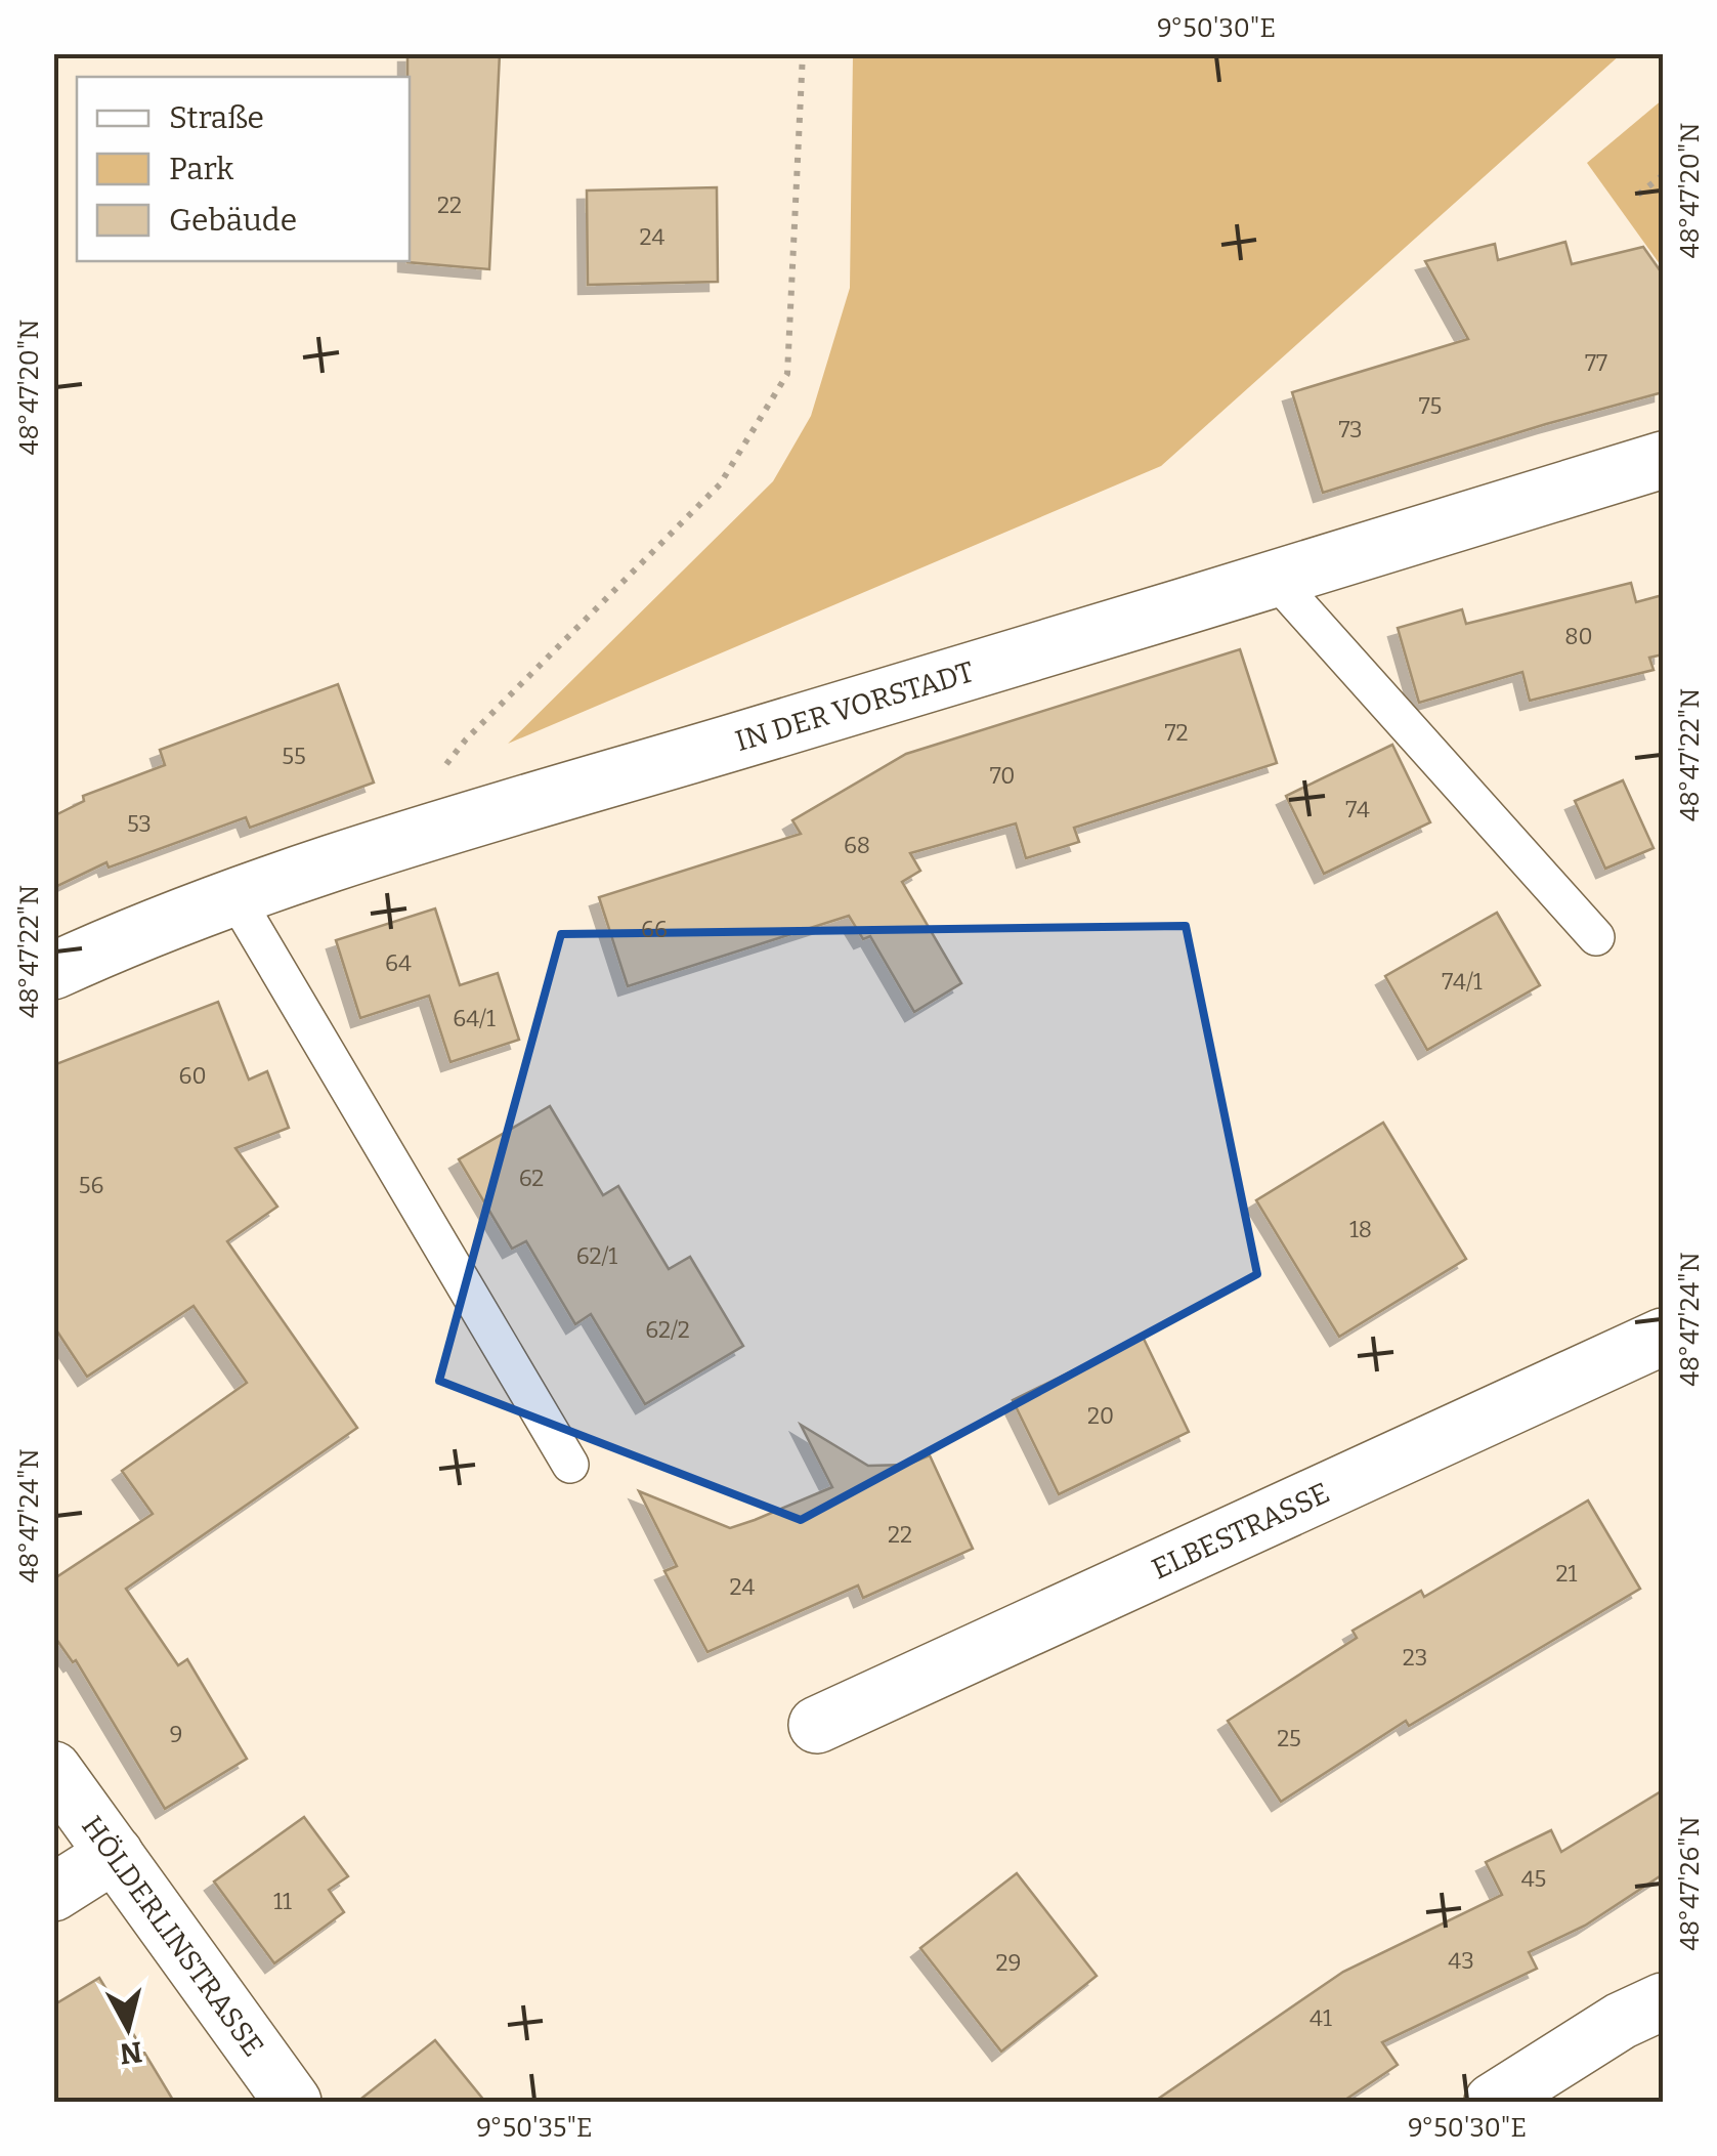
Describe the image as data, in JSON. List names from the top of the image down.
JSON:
{
  "streets": {
    "street": ["IN DER VORSTADT", "ELBESTRASSE", "HÖLDERLINSTRASSE"]
  },
  "house_numbers": [
    "22",
    "24",
    "77",
    "75",
    "73",
    "80",
    "72",
    "55",
    "70",
    "74",
    "53",
    "68",
    "66",
    "64",
    "74/1",
    "64/1",
    "60",
    "62",
    "56",
    "18",
    "62/1",
    "62/2",
    "20",
    "22",
    "21",
    "24",
    "23",
    "9",
    "25",
    "45",
    "11",
    "43",
    "29",
    "41"
  ],
  "legend": ["Straße", "Park", "Gebäude"],
  "north": "bottom",
  "coordinates": [
    "9°50'30\"E",
    "48°47'20\"N",
    "48°47'22\"N",
    "48°47'24\"N",
    "48°47'26\"N",
    "9°50'35\"E"
  ]
}
